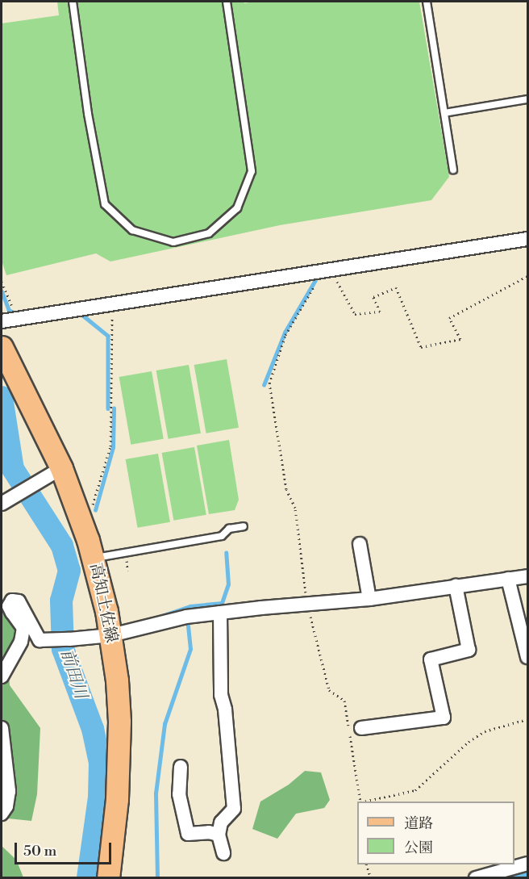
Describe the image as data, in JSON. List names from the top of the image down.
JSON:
{
  "streets": {
    "main road": ["高知土佐線"]
  },
  "water": ["前田川"],
  "legend": ["道路", "公園"],
  "scale_bar": "50 m"
}
